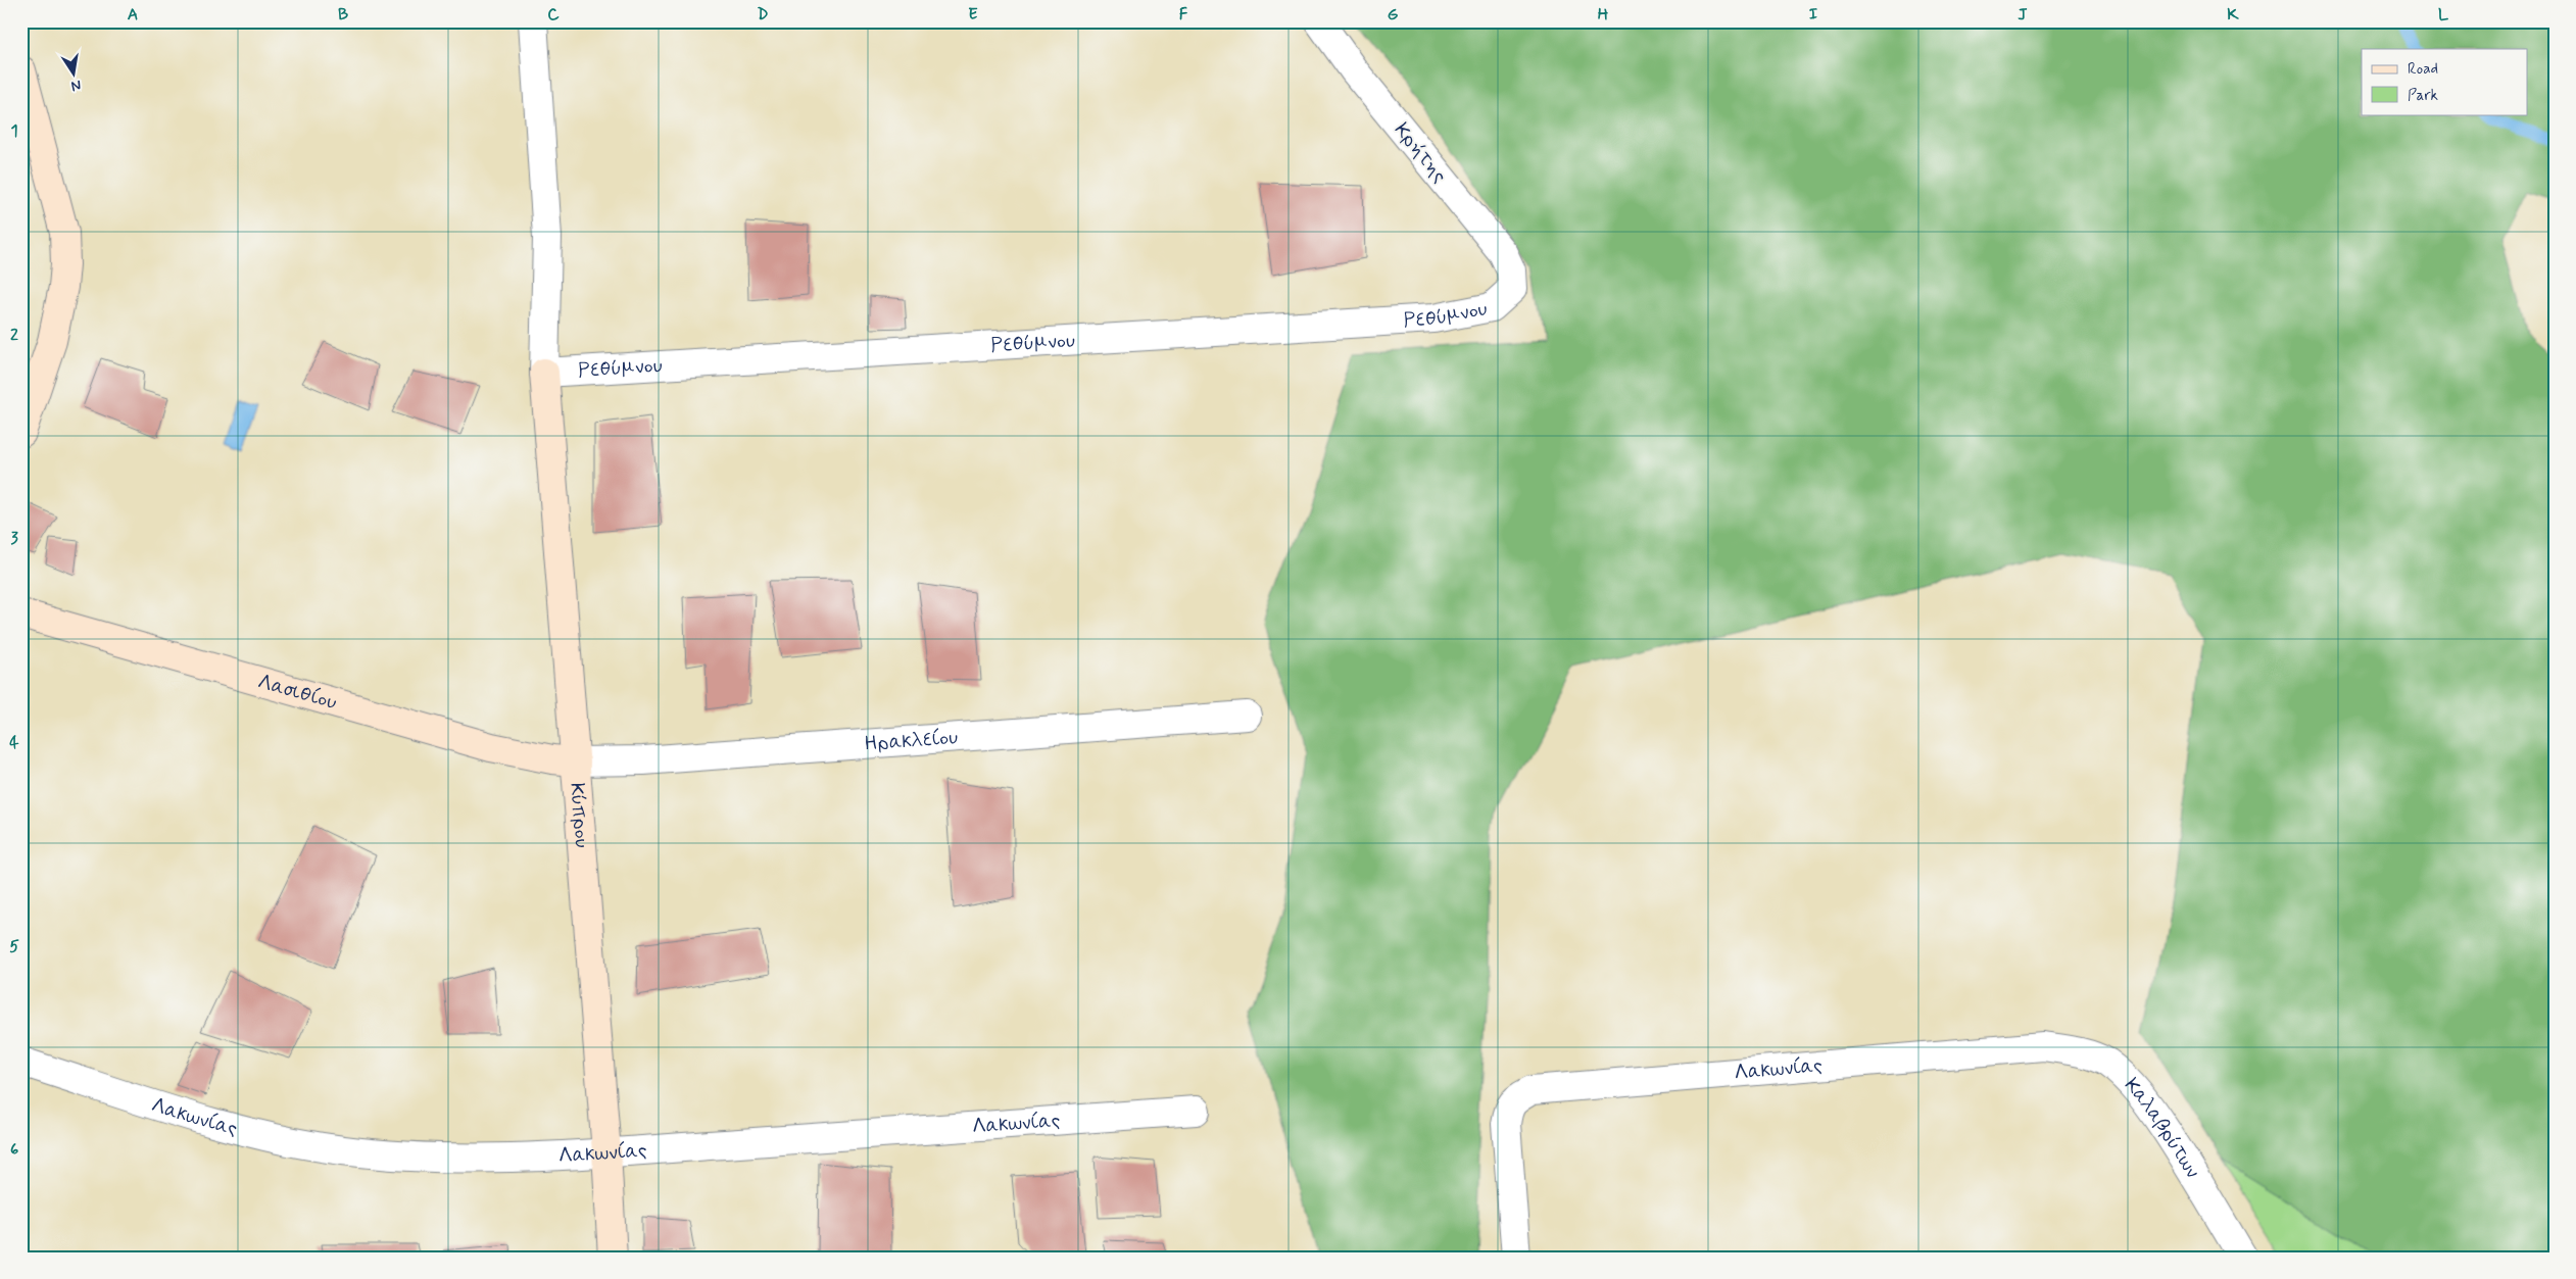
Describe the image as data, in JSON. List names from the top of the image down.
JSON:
{
  "streets": {
    "street": [
      "Κρήτης",
      "Ρεθύμνου",
      "Λασιθίου",
      "Ηρακλείου",
      "Κύπρου",
      "Λακωνίας",
      "Καλαβρύτων"
    ]
  },
  "crossings": [
    ["Κρήτης", "Ρεθύμνου"],
    ["Ρεθύμνου", "Κύπρου"],
    ["Λασιθίου", "Ηρακλείου"],
    ["Λασιθίου", "Κύπρου"],
    ["Ηρακλείου", "Κύπρου"],
    ["Κύπρου", "Λακωνίας"],
    ["Λακωνίας", "Καλαβρύτων"]
  ],
  "legend": ["Road", "Park"],
  "north": "bottom",
  "grid": {
    "columns": [
      "A",
      "B",
      "C",
      "D",
      "E",
      "F",
      "G",
      "H",
      "I",
      "J",
      "K",
      "L"
    ],
    "rows": [
      "1",
      "2",
      "3",
      "4",
      "5",
      "6"
    ]
  }
}
